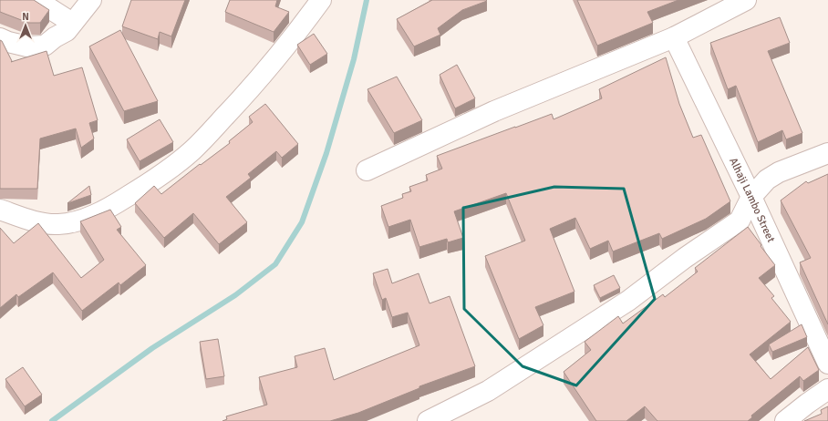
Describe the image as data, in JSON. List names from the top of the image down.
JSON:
{
  "streets": {
    "street": ["Alhaji Lambo Street"]
  },
  "north": "top"
}
